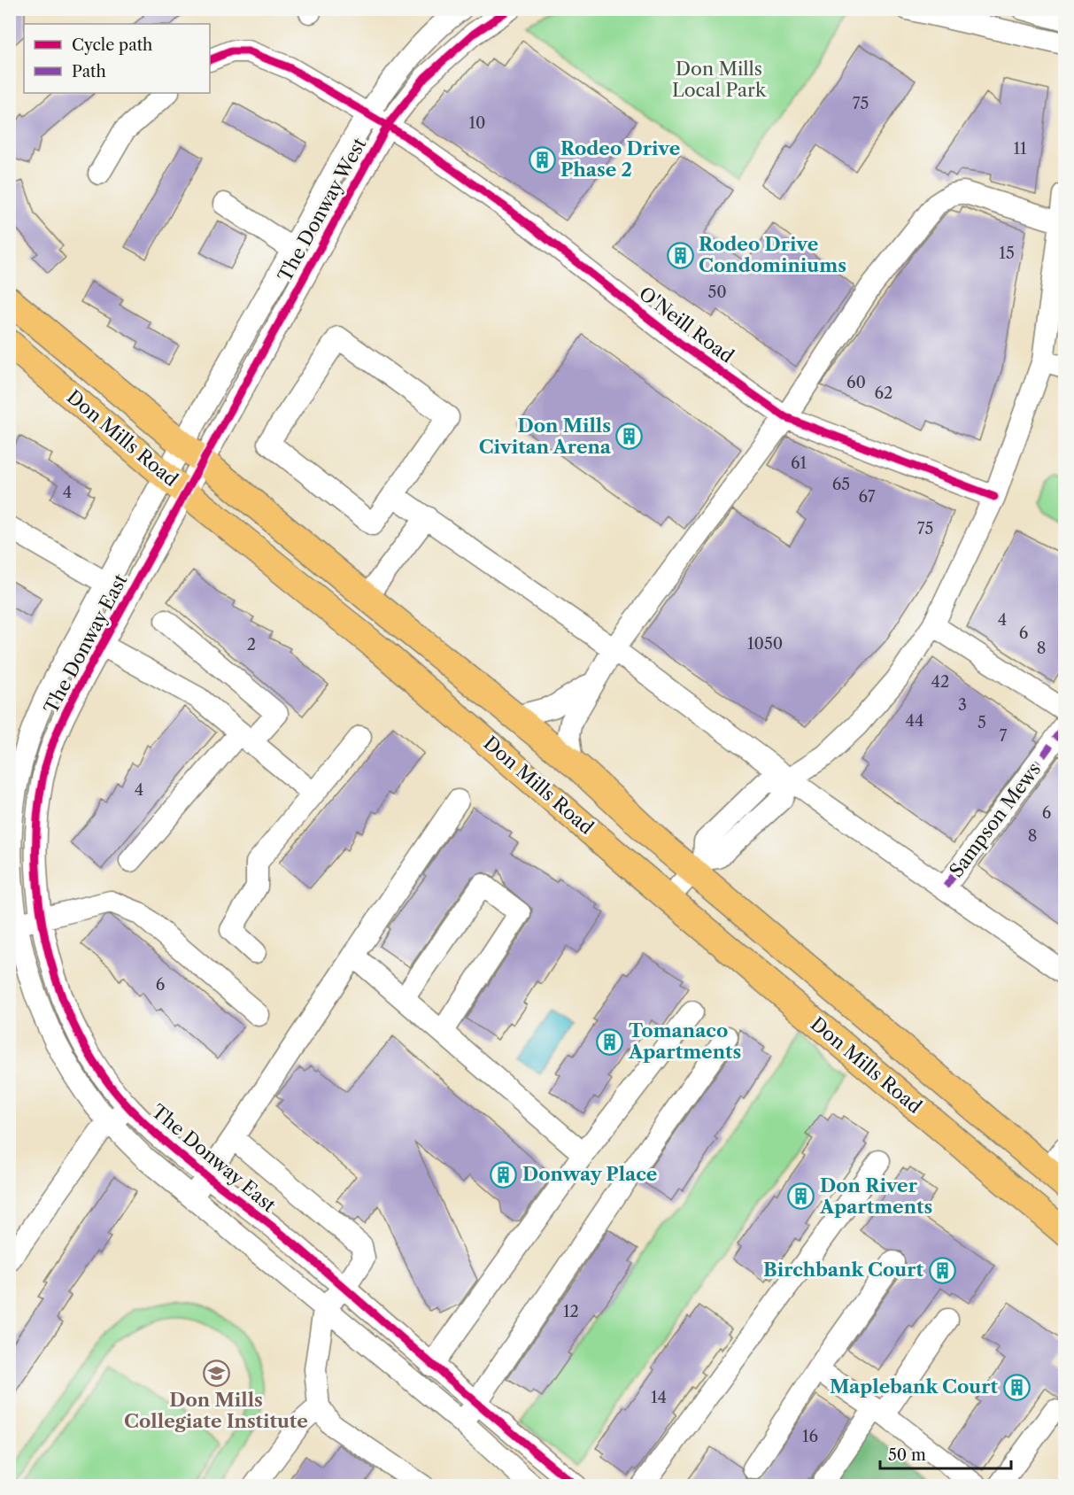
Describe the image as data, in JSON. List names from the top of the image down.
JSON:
{
  "streets": {
    "main road": ["Don Mills Road"],
    "street": [
      "The Donway West",
      "O'Neill Road",
      "The Donway East",
      "Sampson Mews"
    ]
  },
  "crossings": [
    ["The Donway West", "O'Neill Road"],
    ["The Donway West", "Don Mills Road"],
    ["The Donway West", "The Donway East"],
    ["Don Mills Road", "The Donway East"]
  ],
  "parks": ["Don Mills Local Park"],
  "places": {
    "building": [
      "Rodeo Drive Phase 2",
      "Rodeo Drive Condominiums",
      "Don Mills Civitan Arena",
      "Tomanaco Apartments",
      "Donway Place",
      "Don River Apartments",
      "Birchbank Court",
      "Maplebank Court"
    ],
    "school or university": ["Don Mills Collegiate Institute"]
  },
  "house_numbers": [
    "75",
    "10",
    "11",
    "15",
    "50",
    "60",
    "62",
    "61",
    "65",
    "4",
    "67",
    "75",
    "4",
    "6",
    "1050",
    "2",
    "8",
    "42",
    "3",
    "44",
    "5",
    "7",
    "4",
    "6",
    "8",
    "6",
    "12",
    "14",
    "16"
  ],
  "legend": ["Cycle path", "Path"],
  "scale_bar": "50 m"
}
